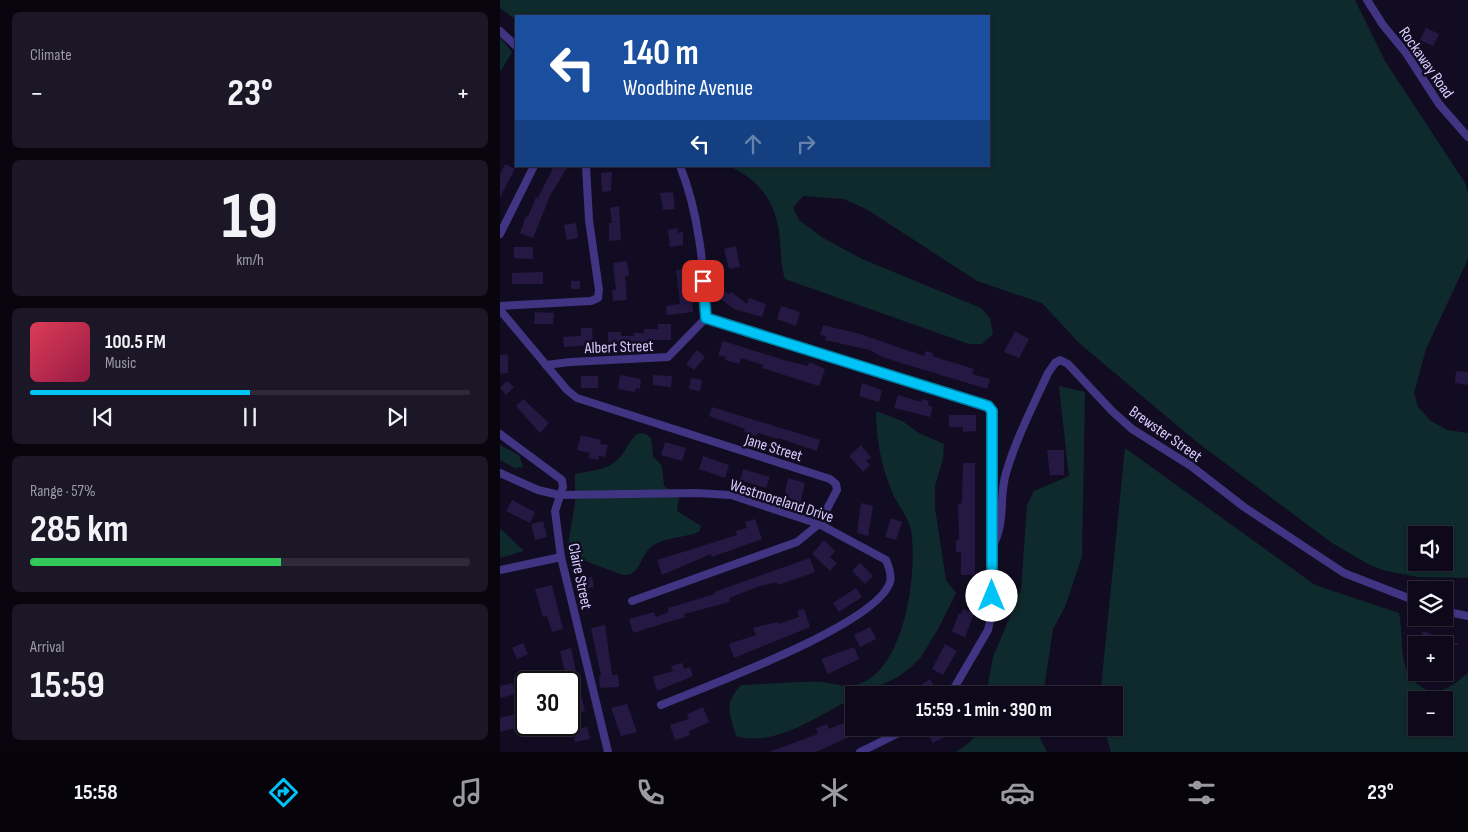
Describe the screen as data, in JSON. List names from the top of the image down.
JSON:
{
  "streets": {
    "street": [
      "Rockaway Road",
      "Albert Street",
      "Brewster Street",
      "Jane Street",
      "Westmoreland Drive",
      "Claire Street"
    ]
  },
  "crossings": [
    ["Albert Street", "Jane Street"],
    ["Jane Street", "Westmoreland Drive"],
    ["Westmoreland Drive", "Claire Street"]
  ],
  "page": {
    "tile": [
      "Climate",
      ["19", "km/h"],
      ["Range · 57%", "285 km"],
      ["Arrival", "15:59"]
    ],
    "turn": ["140 m", "Woodbine Avenue"],
    "heat": ["−", "23°", "+"],
    "song": ["100.5 FM", "Music"],
    "map_buttons": ["+", "−"],
    "limit": "30",
    "trip": "15:59 · 1 min · 390 m",
    "tabs": ["15:58", "23°"]
  }
}
